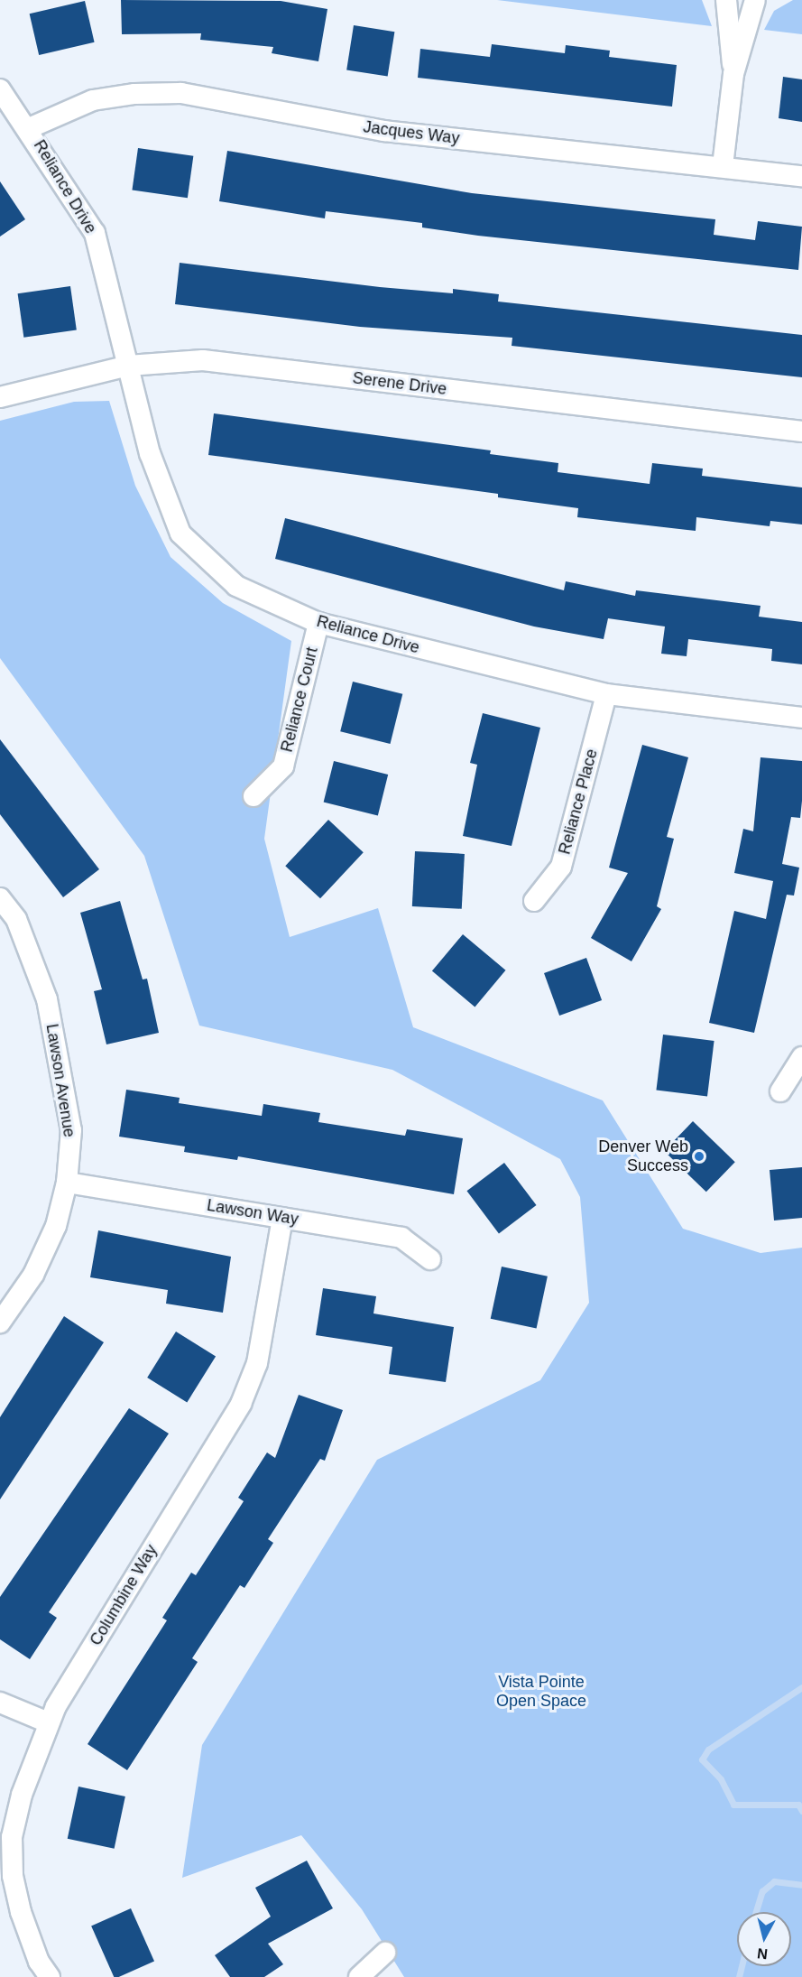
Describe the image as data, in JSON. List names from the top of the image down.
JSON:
{
  "streets": {
    "street": [
      "Jacques Way",
      "Reliance Drive",
      "Serene Drive",
      "Reliance Court",
      "Reliance Place",
      "Lawson Avenue",
      "Lawson Way",
      "Columbine Way"
    ]
  },
  "crossings": [
    ["Jacques Way", "Reliance Drive"],
    ["Reliance Drive", "Serene Drive"],
    ["Reliance Drive", "Reliance Court"],
    ["Reliance Drive", "Reliance Place"],
    ["Lawson Avenue", "Lawson Way"],
    ["Lawson Way", "Columbine Way"]
  ],
  "parks": ["Vista Pointe Open Space"],
  "places": ["Denver Web Success"],
  "north": "bottom"
}
